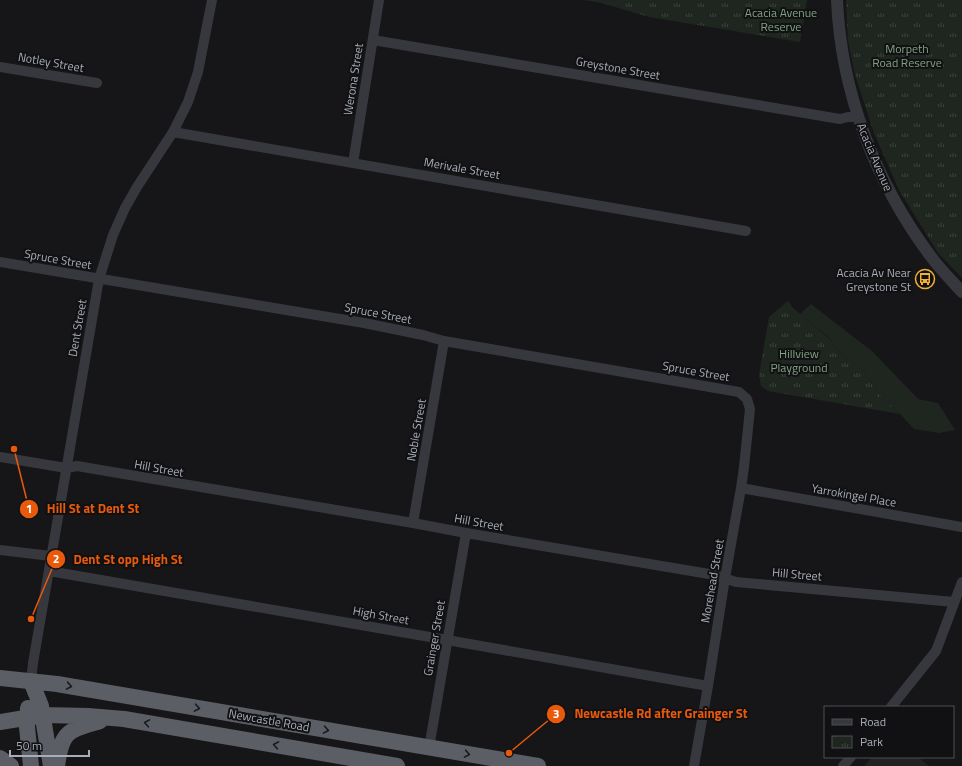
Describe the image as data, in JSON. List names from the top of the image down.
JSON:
{
  "streets": {
    "highway": ["Newcastle Road"],
    "street": [
      "Notley Street",
      "Greystone Street",
      "Werona Street",
      "Acacia Avenue",
      "Merivale Street",
      "Spruce Street",
      "Dent Street",
      "Noble Street",
      "Hill Street",
      "Yarrokingel Place",
      "Morehead Street",
      "High Street",
      "Grainger Street"
    ]
  },
  "crossings": [
    ["Greystone Street", "Werona Street"],
    ["Greystone Street", "Acacia Avenue"],
    ["Werona Street", "Merivale Street"],
    ["Merivale Street", "Dent Street"],
    ["Spruce Street", "Dent Street"],
    ["Spruce Street", "Noble Street"],
    ["Spruce Street", "Morehead Street"],
    ["Dent Street", "Hill Street"],
    ["Dent Street", "High Street"],
    ["Dent Street", "Newcastle Road"],
    ["Noble Street", "Hill Street"],
    ["Hill Street", "Morehead Street"],
    ["Hill Street", "Grainger Street"],
    ["Yarrokingel Place", "Morehead Street"],
    ["Morehead Street", "High Street"],
    ["High Street", "Grainger Street"],
    ["Grainger Street", "Newcastle Road"]
  ],
  "parks": ["Acacia Avenue Reserve", "Morpeth Road Reserve", "Hillview Playground"],
  "places": {
    "bus stop": ["Acacia Av Near Greystone St"],
    "other": ["Hill St at Dent St", "Dent St opp High St", "Newcastle Rd after Grainger St"]
  },
  "legend": ["Road", "Park"],
  "scale_bar": "50 m"
}
